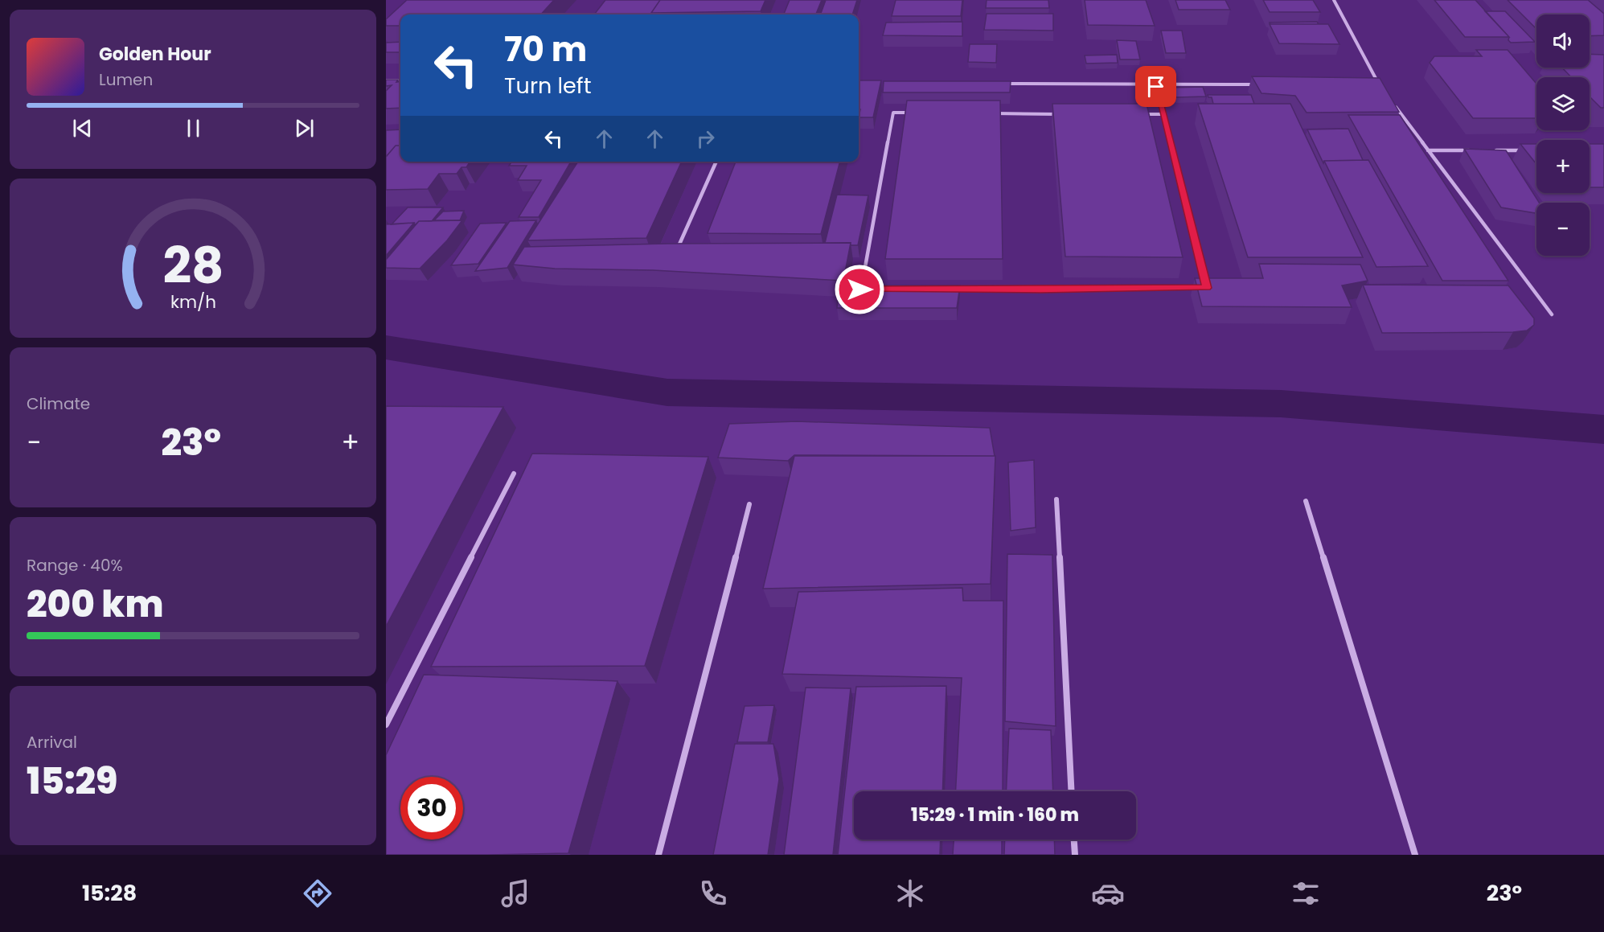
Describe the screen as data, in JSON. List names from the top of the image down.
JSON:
{
  "page": {
    "map_buttons": ["+", "−"],
    "turn": ["70 m", "Turn left"],
    "song": ["Golden Hour", "Lumen"],
    "tile": [
      "Climate",
      ["Range · 40%", "200 km"],
      ["Arrival", "15:29"]
    ],
    "heat": ["−", "23°", "+"],
    "limit": "30",
    "trip": "15:29 · 1 min · 160 m",
    "tabs": ["15:28", "23°"],
    "gauge": ["28", "km/h"]
  }
}
